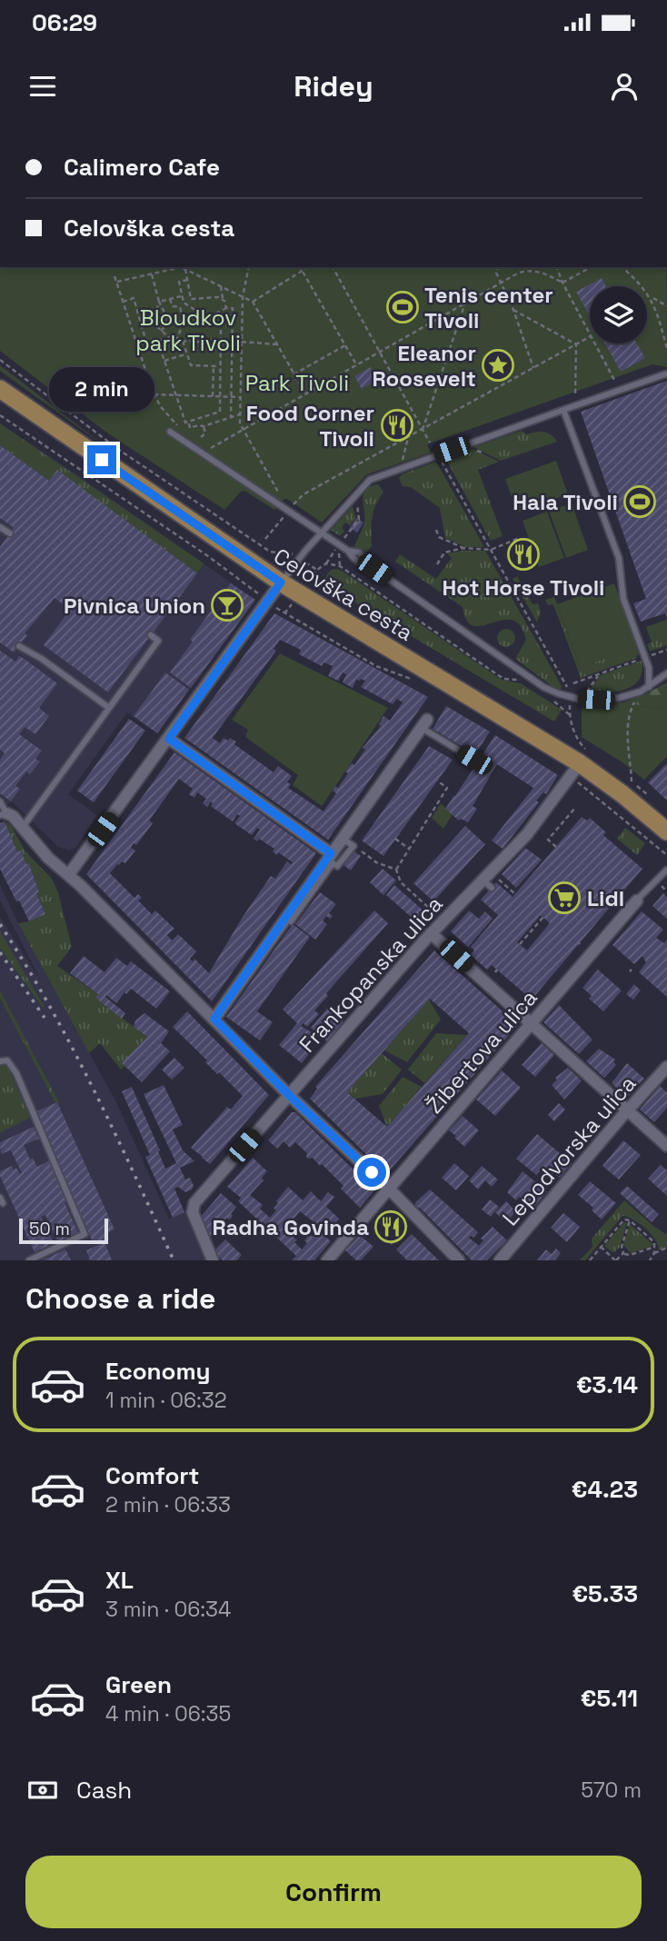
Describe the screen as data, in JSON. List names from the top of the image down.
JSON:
{
  "streets": {
    "main road": ["Celovška cesta"],
    "street": ["Frankopanska ulica", "Žibertova ulica", "Lepodvorska ulica"]
  },
  "crossings": [
    ["Celovška cesta", "Frankopanska ulica"]
  ],
  "parks": ["Bloudkov park Tivoli", "Park Tivoli"],
  "places": {
    "sports": ["Tenis center Tivoli", "Hala Tivoli"],
    "place": ["Eleanor Roosevelt"],
    "restaurant": ["Food Corner Tivoli", "Hot Horse Tivoli", "Radha Govinda"],
    "bar": ["Pivnica Union"],
    "supermarket": ["Lidl"]
  },
  "scale_bar": "50 m",
  "page": {
    "status": "06:29",
    "header": "Ridey",
    "banner": ["Calimero Cafe", "Celovška cesta"],
    "bubble": "2 min",
    "scale": "50 m",
    "heading": "Choose a ride",
    "list": [
      {
        "name": "Economy",
        "note": "1 min · 06:32",
        "value": "€3.14"
      },
      {
        "name": "Comfort",
        "note": "2 min · 06:33",
        "value": "€4.23"
      },
      {
        "name": "XL",
        "note": "3 min · 06:34",
        "value": "€5.33"
      },
      {
        "name": "Green",
        "note": "4 min · 06:35",
        "value": "€5.11"
      }
    ],
    "pay": ["Cash", "570 m"],
    "buttons": "Confirm"
  }
}
